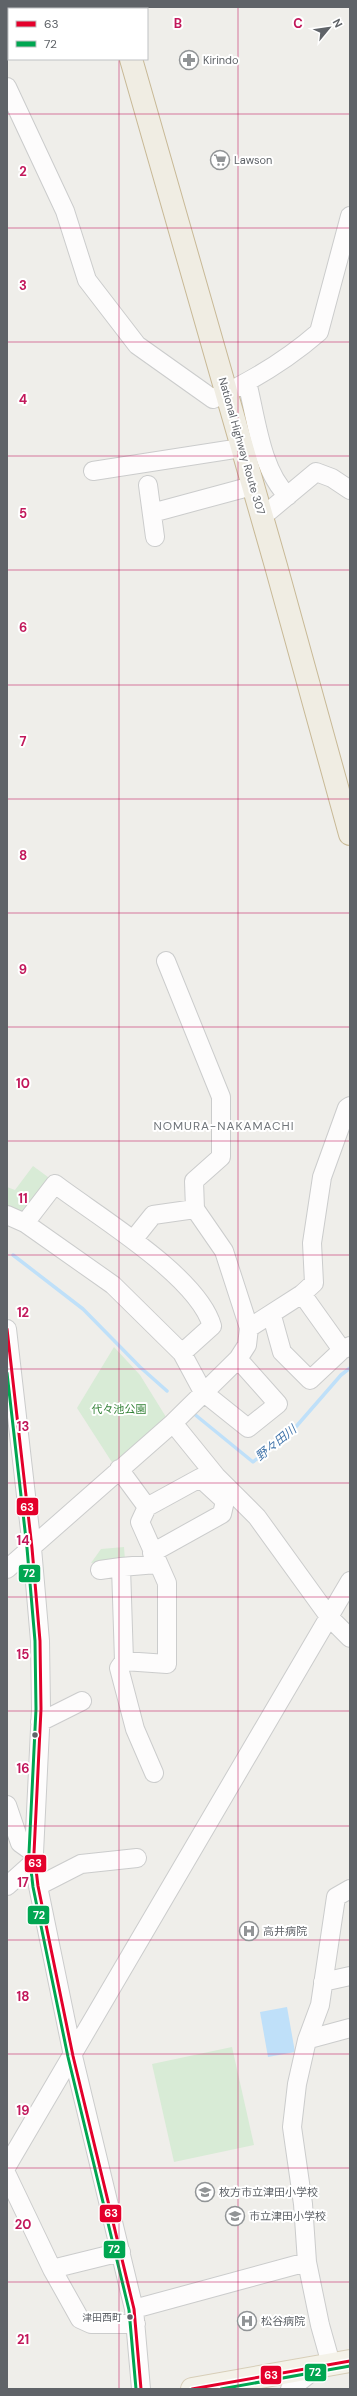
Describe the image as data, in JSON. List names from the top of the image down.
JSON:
{
  "streets": {
    "highway": ["National Highway Route 307"]
  },
  "districts": ["NOMURA-NAKAMACHI"],
  "water": ["野々田川"],
  "parks": ["代々池公園"],
  "places": {
    "pharmacy": ["Kirindo"],
    "supermarket": ["Lawson"],
    "hospital": ["高井病院", "松谷病院"],
    "school or university": ["枚方市立津田小学校", "市立津田小学校"],
    "other": ["津田西町"]
  },
  "lines": ["transit line 63", "transit line 72"],
  "legend": ["63", "72"],
  "north": "top right",
  "grid": {
    "columns": ["B", "C"],
    "rows": [
      "2",
      "3",
      "4",
      "5",
      "6",
      "7",
      "8",
      "9",
      "10",
      "11",
      "12",
      "13",
      "14",
      "15",
      "16",
      "17",
      "18",
      "19",
      "20",
      "21"
    ]
  }
}
